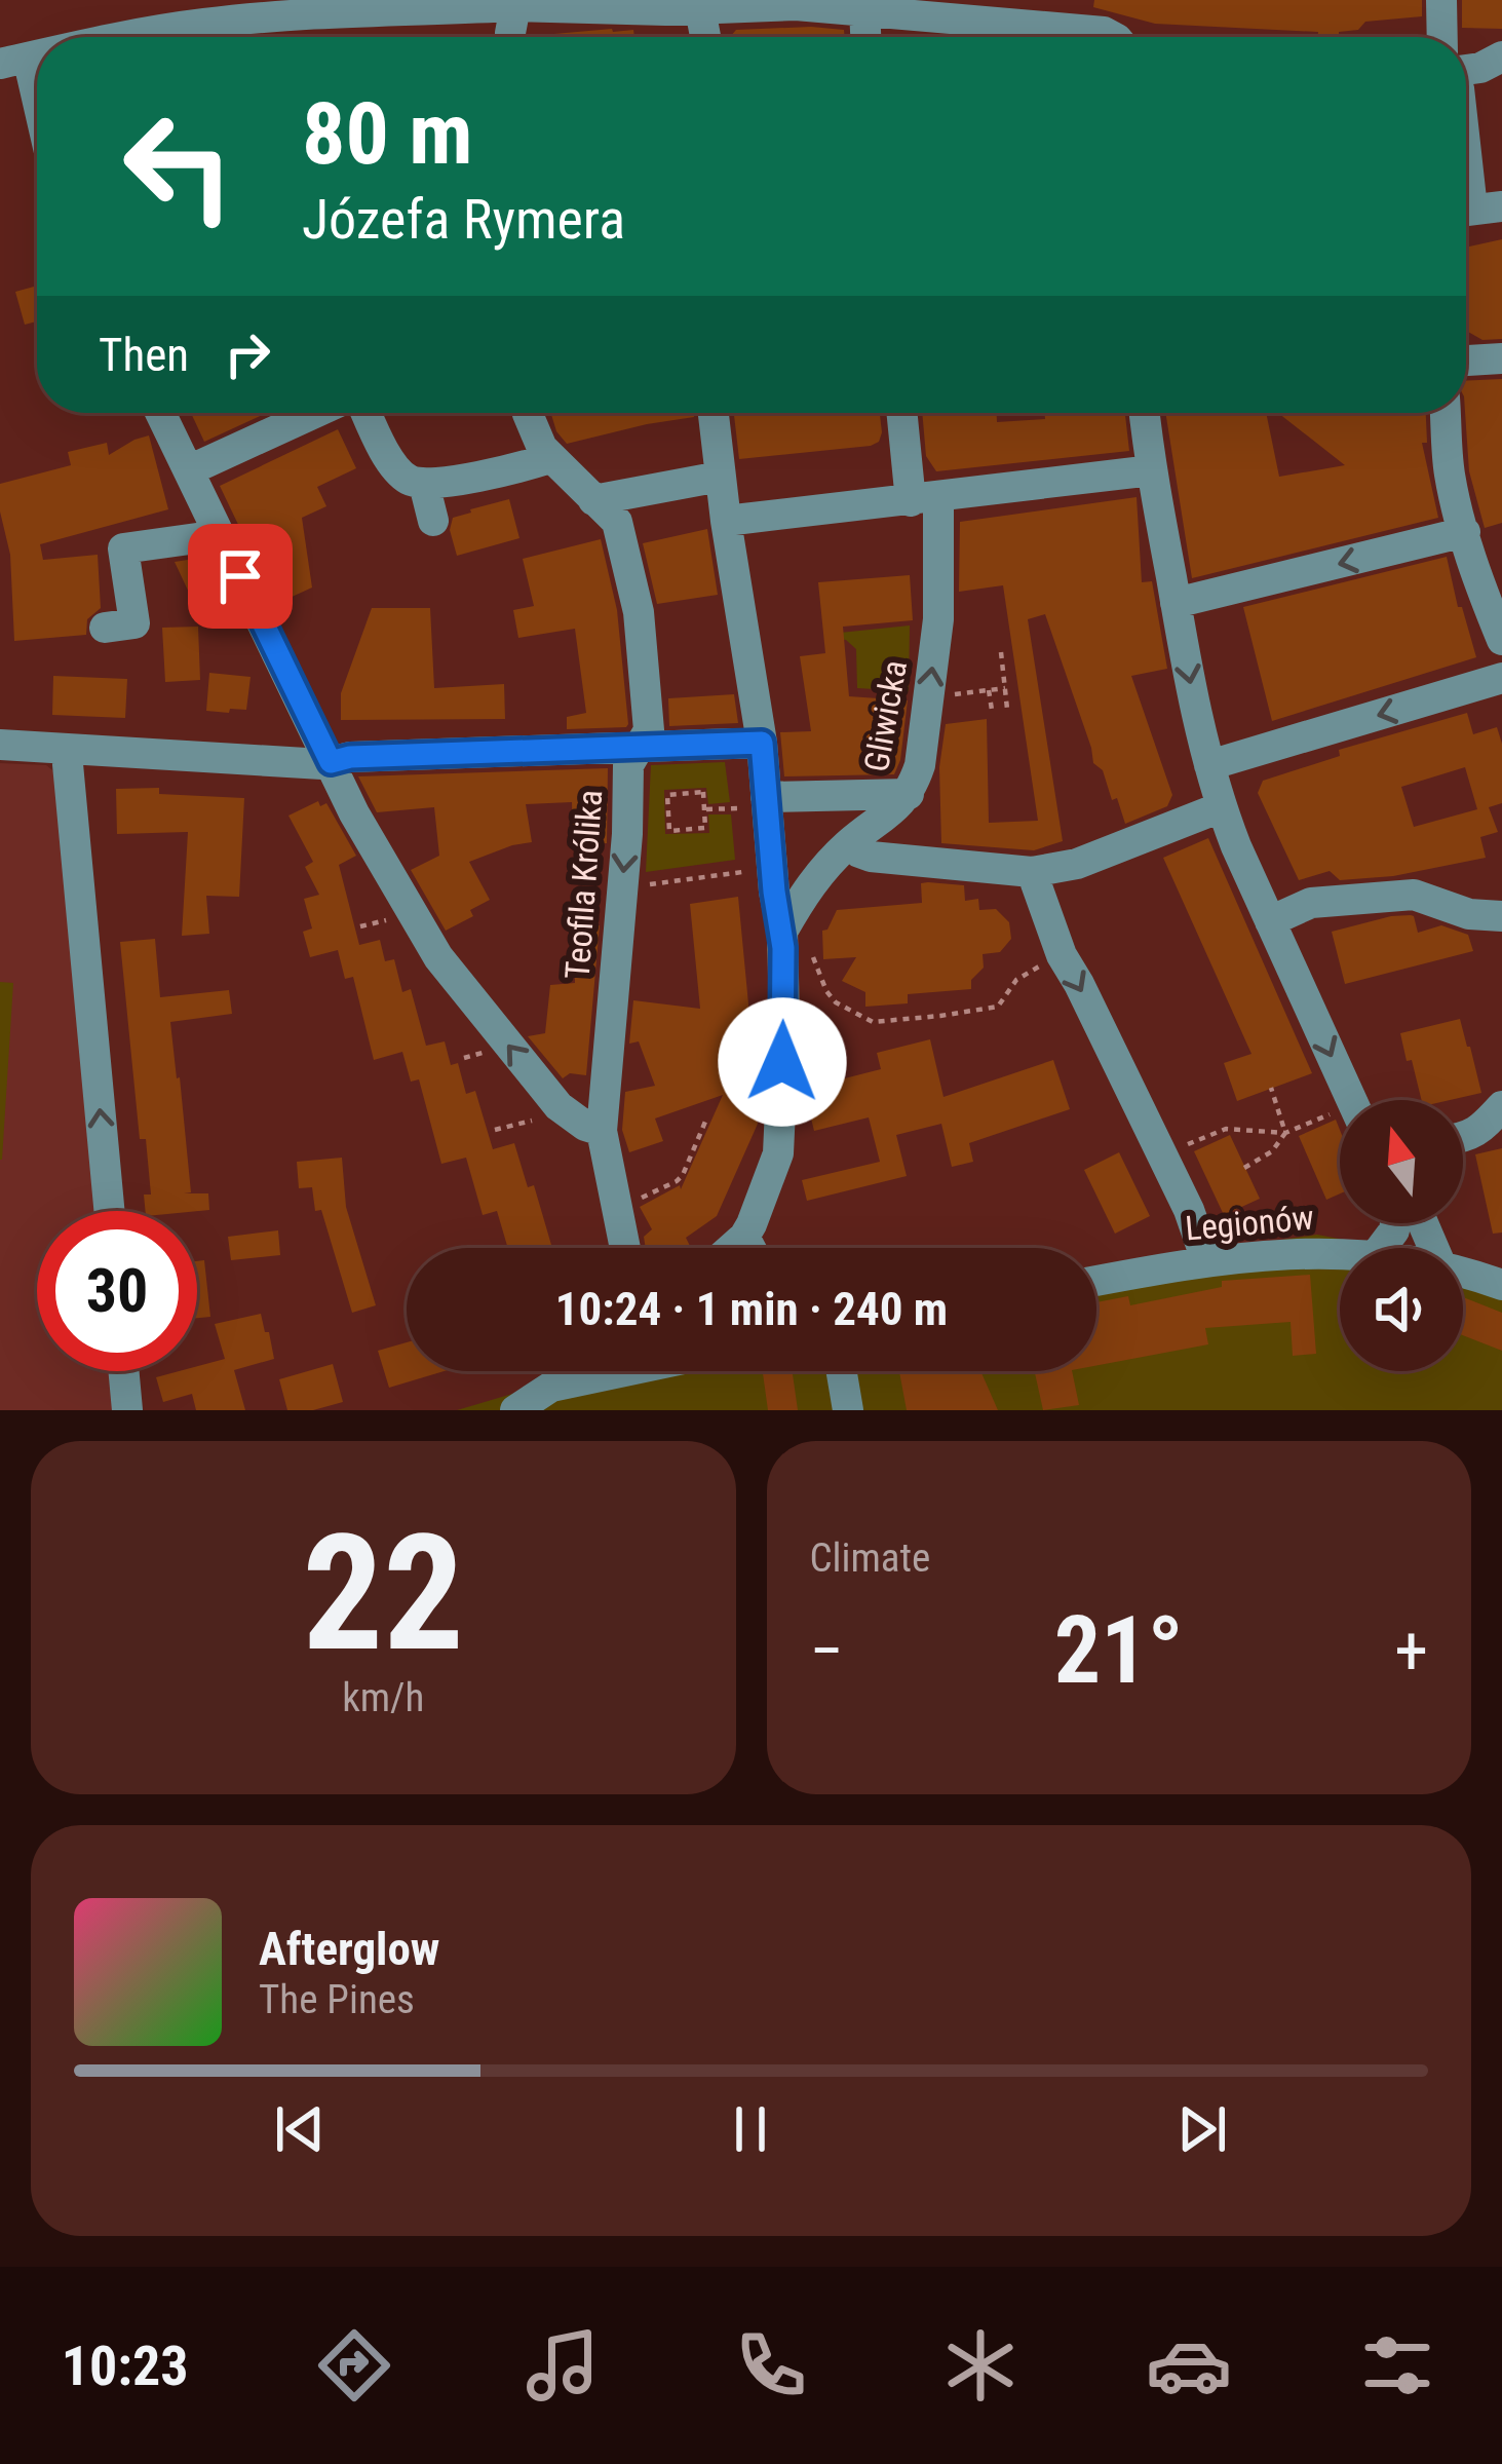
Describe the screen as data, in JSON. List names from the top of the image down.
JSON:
{
  "streets": {
    "street": ["Gliwicka", "Teofila Królika", "Legionów"]
  },
  "north": "top",
  "page": {
    "turn": ["80 m", "Józefa Rymera"],
    "then": "Then",
    "limit": "30",
    "trip": "10:24 · 1 min · 240 m",
    "tile": [
      ["22", "km/h"],
      "Climate"
    ],
    "heat": ["−", "21°", "+"],
    "song": ["Afterglow", "The Pines"],
    "tabs": "10:23"
  }
}
